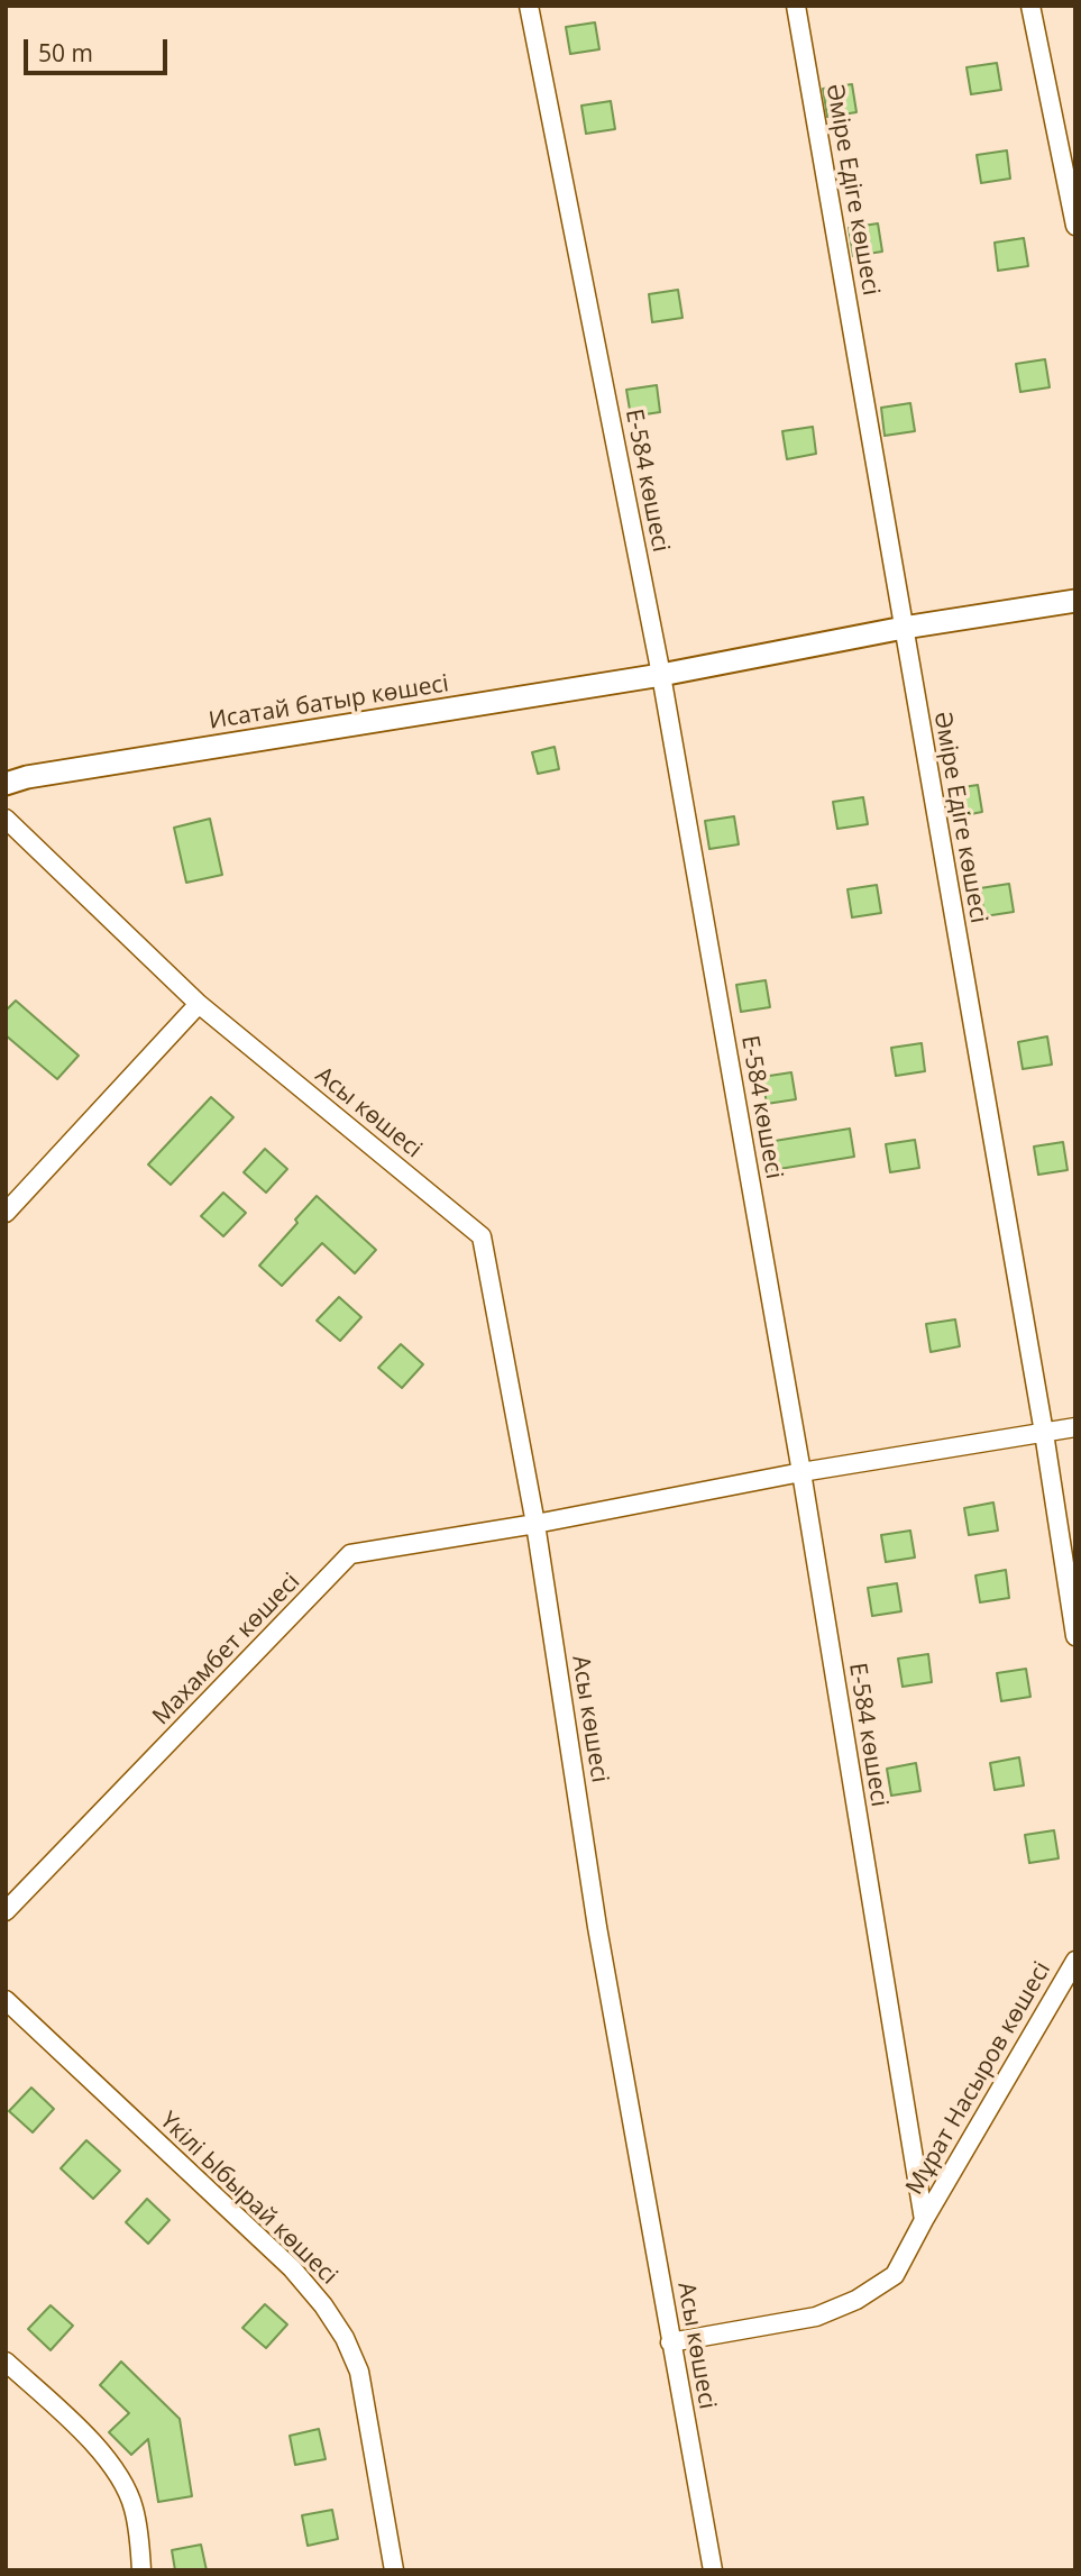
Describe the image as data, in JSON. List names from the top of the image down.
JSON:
{
  "streets": {
    "street": [
      "Әміре Едіге көшесі",
      "Е-584 көшесі",
      "Исатай батыр көшесі",
      "Асы көшесі",
      "Махамбет көшесі",
      "Мұрат Насыров көшесі",
      "Үкілі Ыбырай көшесі"
    ]
  },
  "crossings": [
    ["Әміре Едіге көшесі", "Исатай батыр көшесі"],
    ["Әміре Едіге көшесі", "Махамбет көшесі"],
    ["Е-584 көшесі", "Исатай батыр көшесі"],
    ["Е-584 көшесі", "Махамбет көшесі"],
    ["Е-584 көшесі", "Мұрат Насыров көшесі"],
    ["Асы көшесі", "Махамбет көшесі"],
    ["Асы көшесі", "Мұрат Насыров көшесі"]
  ],
  "scale_bar": "50 m"
}
